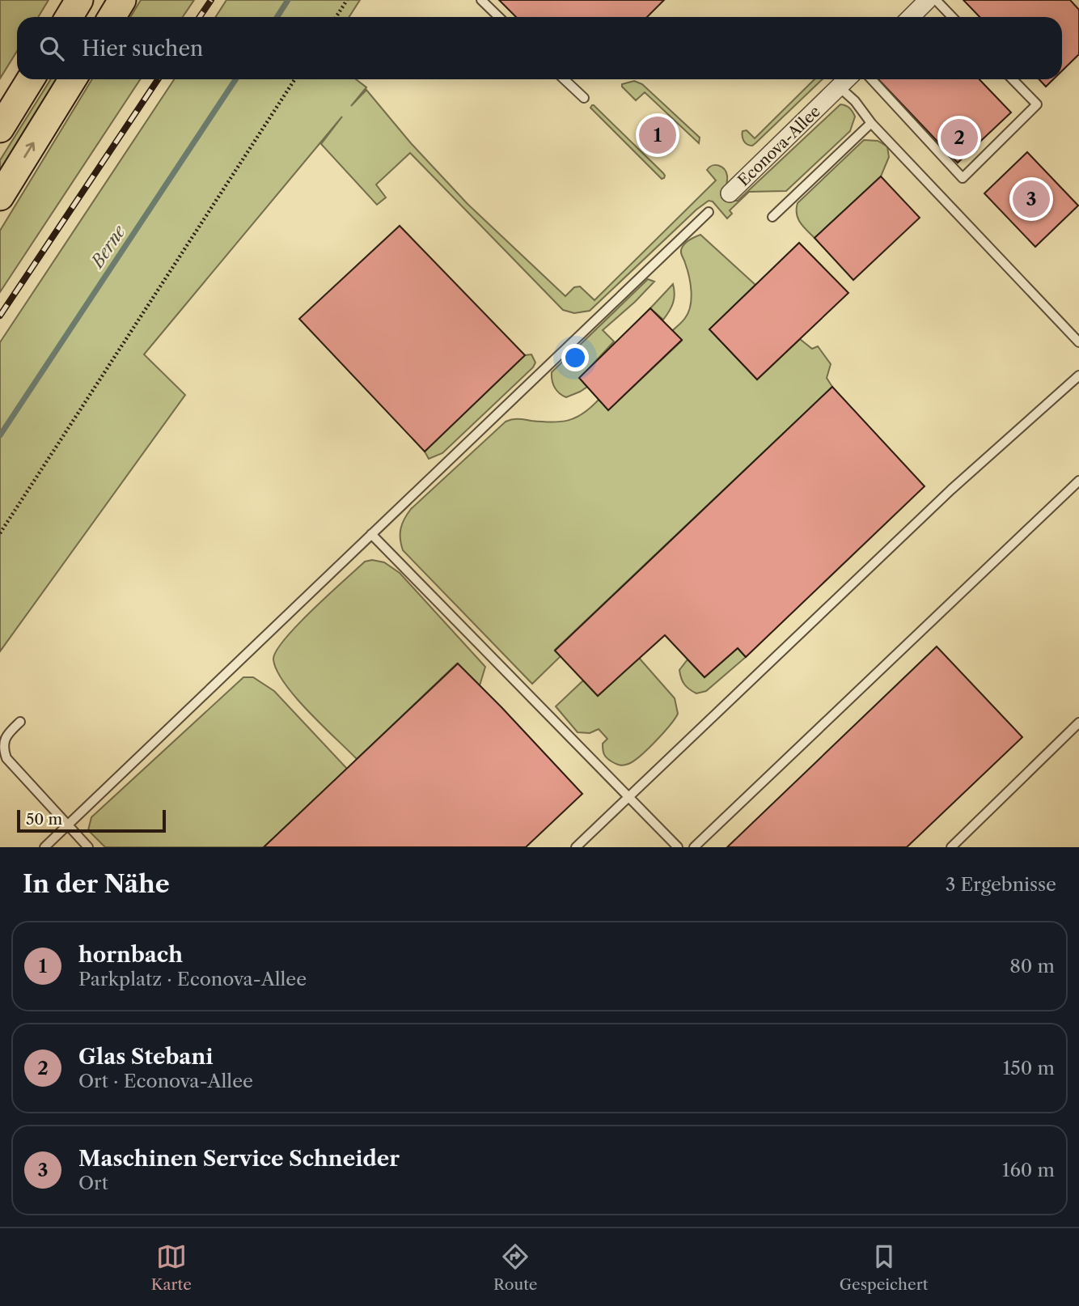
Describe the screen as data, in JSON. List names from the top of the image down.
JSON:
{
  "streets": {
    "street": ["Econova-Allee"]
  },
  "water": ["Berne"],
  "scale_bar": "50 m",
  "page": {
    "search": "Hier suchen",
    "pins": ["1", "2", "3"],
    "scale": "50 m",
    "heading": ["In der Nähe", "3 Ergebnisse"],
    "list": [
      {
        "mark": "1",
        "name": "hornbach",
        "note": "Parkplatz · Econova-Allee",
        "value": "80 m"
      },
      {
        "mark": "2",
        "name": "Glas Stebani",
        "note": "Ort · Econova-Allee",
        "value": "150 m"
      },
      {
        "mark": "3",
        "name": "Maschinen Service Schneider",
        "note": "Ort",
        "value": "160 m"
      }
    ],
    "nav": ["Karte", "Route", "Gespeichert"]
  }
}
